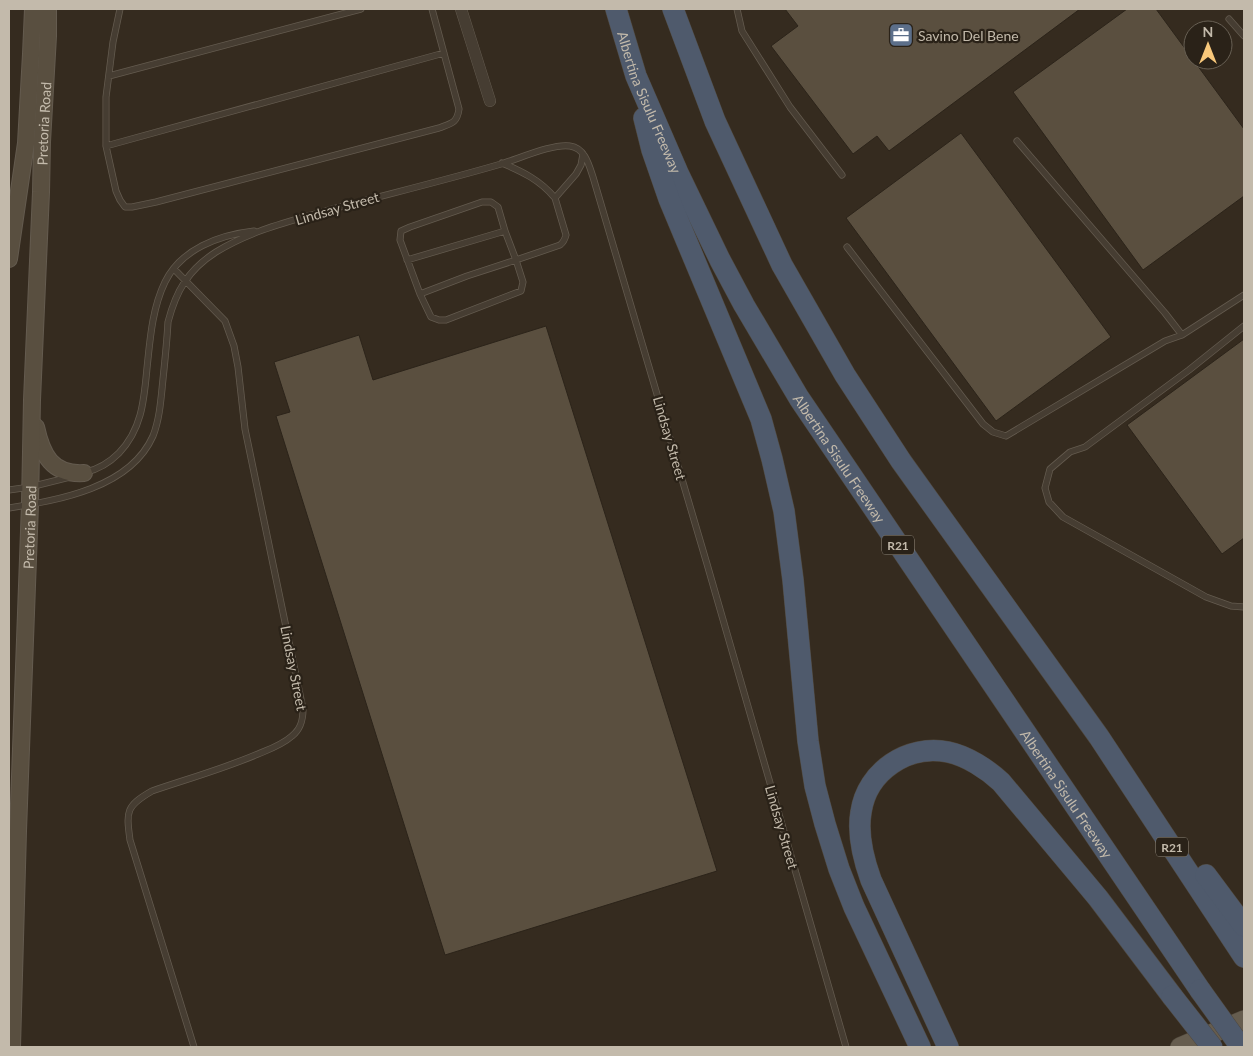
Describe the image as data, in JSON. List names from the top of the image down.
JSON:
{
  "streets": {
    "highway": ["Albertina Sisulu Freeway", "R21"],
    "main road": ["Pretoria Road"],
    "lane": ["Lindsay Street"]
  },
  "crossings": [
    ["Pretoria Road", "Lindsay Street"]
  ],
  "places": {
    "office": ["Savino Del Bene"]
  },
  "north": "top"
}
